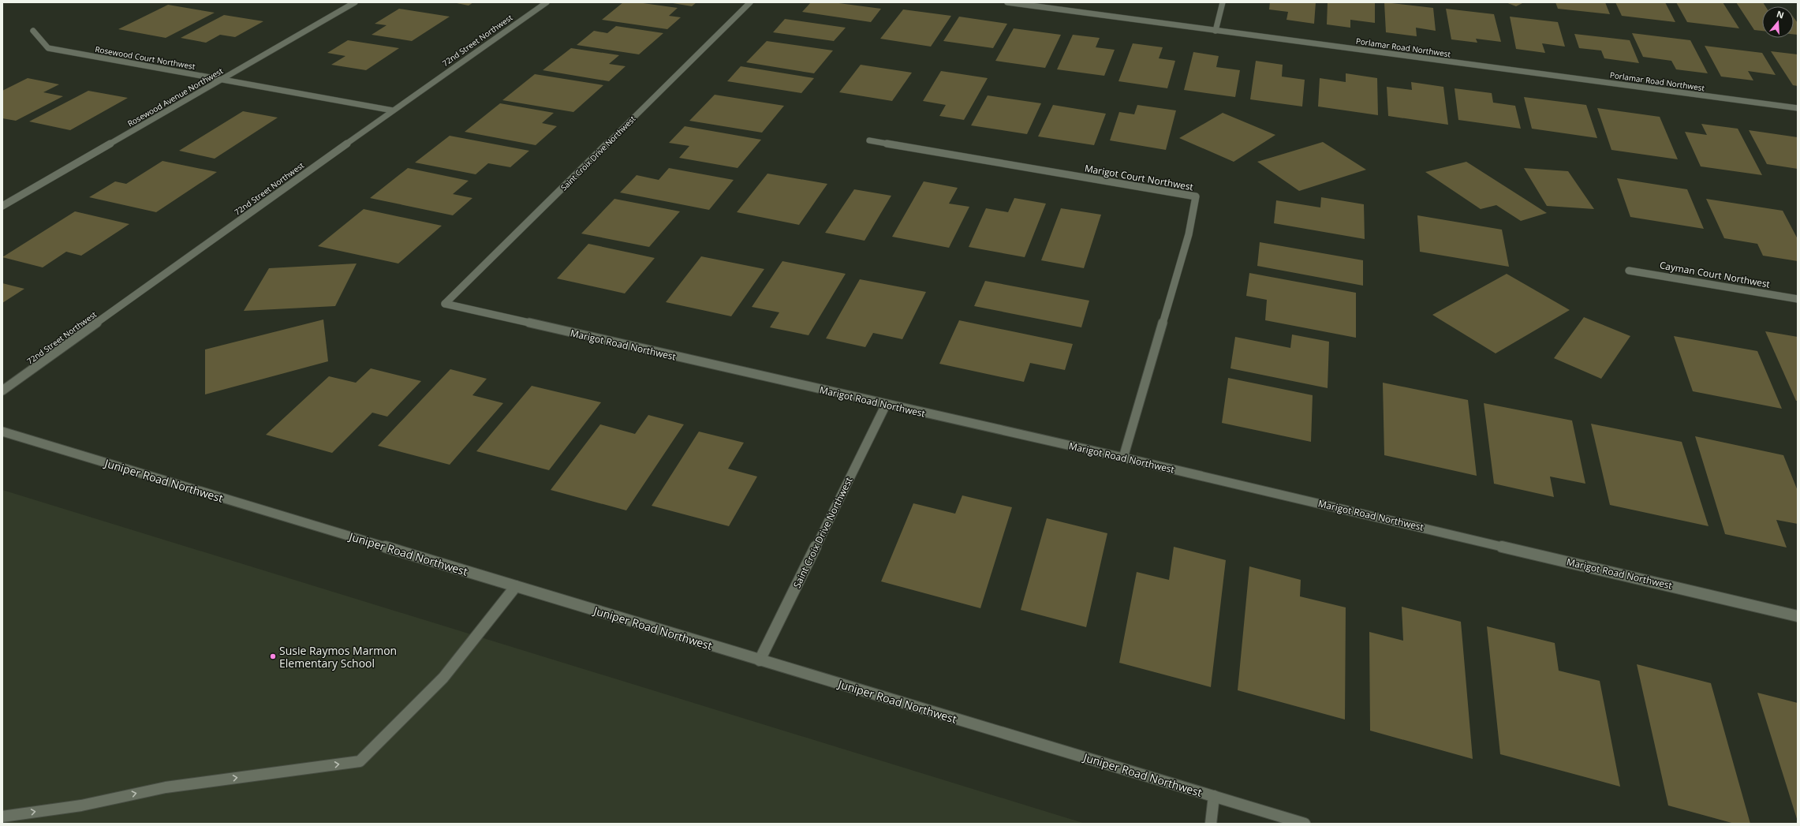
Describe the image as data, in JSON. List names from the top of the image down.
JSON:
{
  "streets": {
    "street": [
      "72nd Street Northwest",
      "Porlamar Road Northwest",
      "Rosewood Court Northwest",
      "Rosewood Avenue Northwest",
      "Saint Croix Drive Northwest",
      "Marigot Court Northwest",
      "Cayman Court Northwest",
      "Marigot Road Northwest",
      "Juniper Road Northwest"
    ]
  },
  "crossings": [
    ["72nd Street Northwest", "Rosewood Court Northwest"],
    ["Rosewood Court Northwest", "Rosewood Avenue Northwest"],
    ["Saint Croix Drive Northwest", "Marigot Road Northwest"],
    ["Saint Croix Drive Northwest", "Juniper Road Northwest"],
    ["Marigot Court Northwest", "Marigot Road Northwest"]
  ],
  "places": ["Susie Raymos Marmon Elementary School"],
  "north": "top"
}
